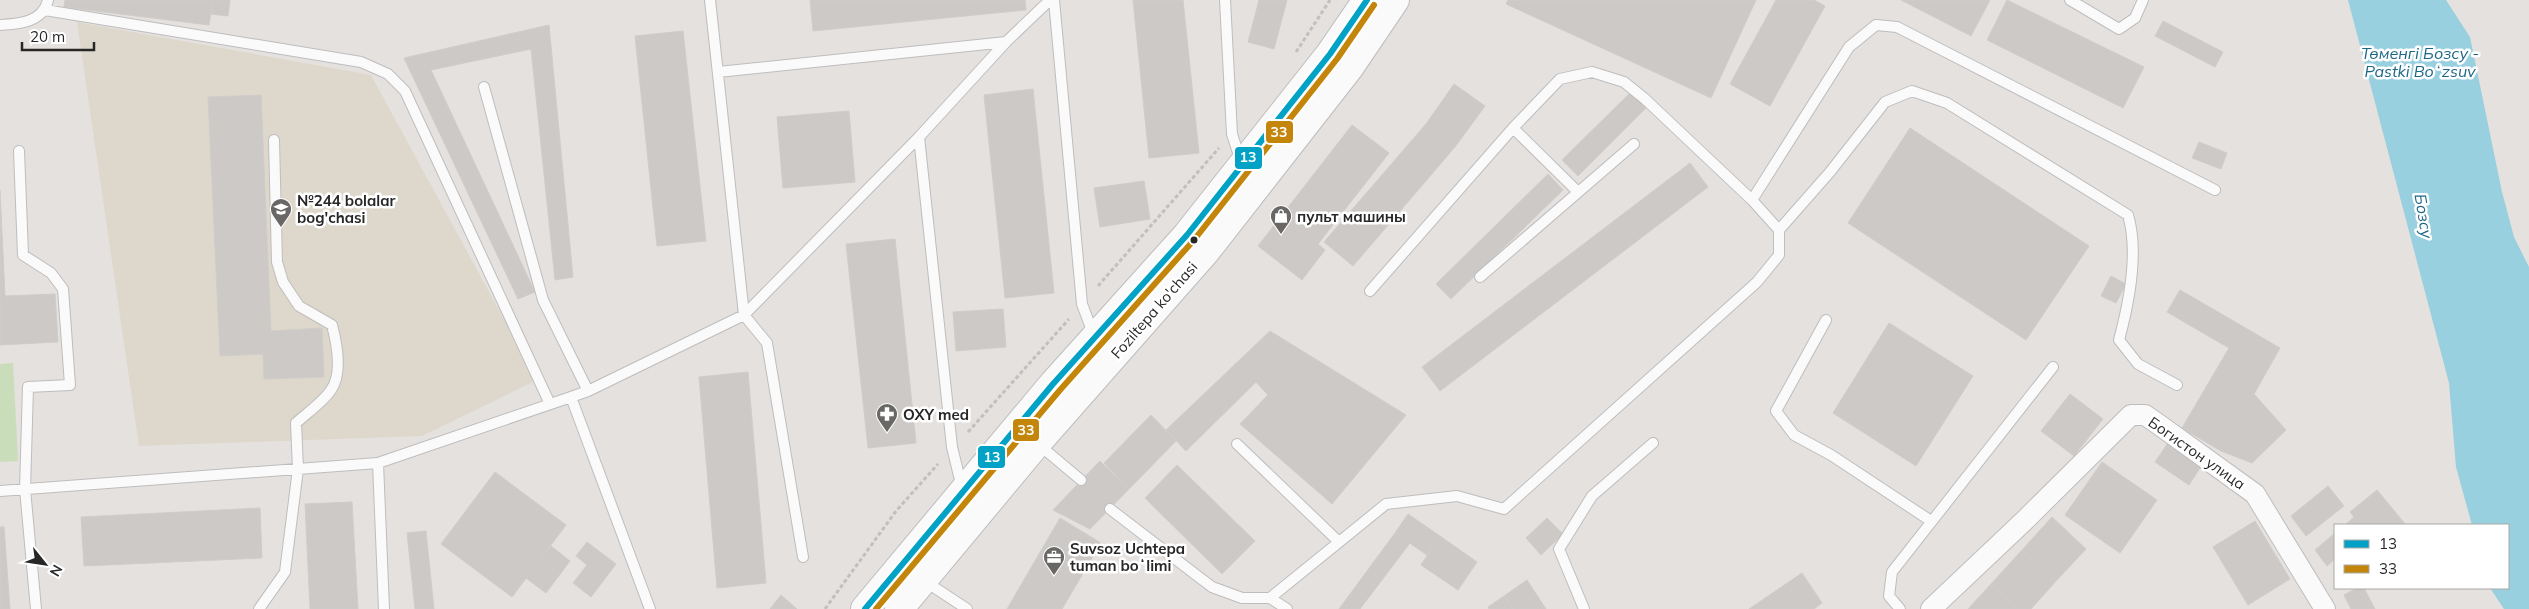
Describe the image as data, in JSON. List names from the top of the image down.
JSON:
{
  "streets": {
    "main road": ["Foziltepa ko'chasi"],
    "street": ["Богистон улица"]
  },
  "water": ["Төменгі Бозсу - Pastki Boʻzsuv", "Бозсу"],
  "places": {
    "school or university": ["№244 bolalar bog'chasi"],
    "shop": ["пульт машины"],
    "pharmacy": ["OXY med"],
    "office": ["Suvsoz Uchtepa tuman boʻlimi"]
  },
  "lines": ["transit line 13", "transit line 33"],
  "legend": ["13", "33"],
  "scale_bar": "20 m",
  "north": "bottom right"
}
